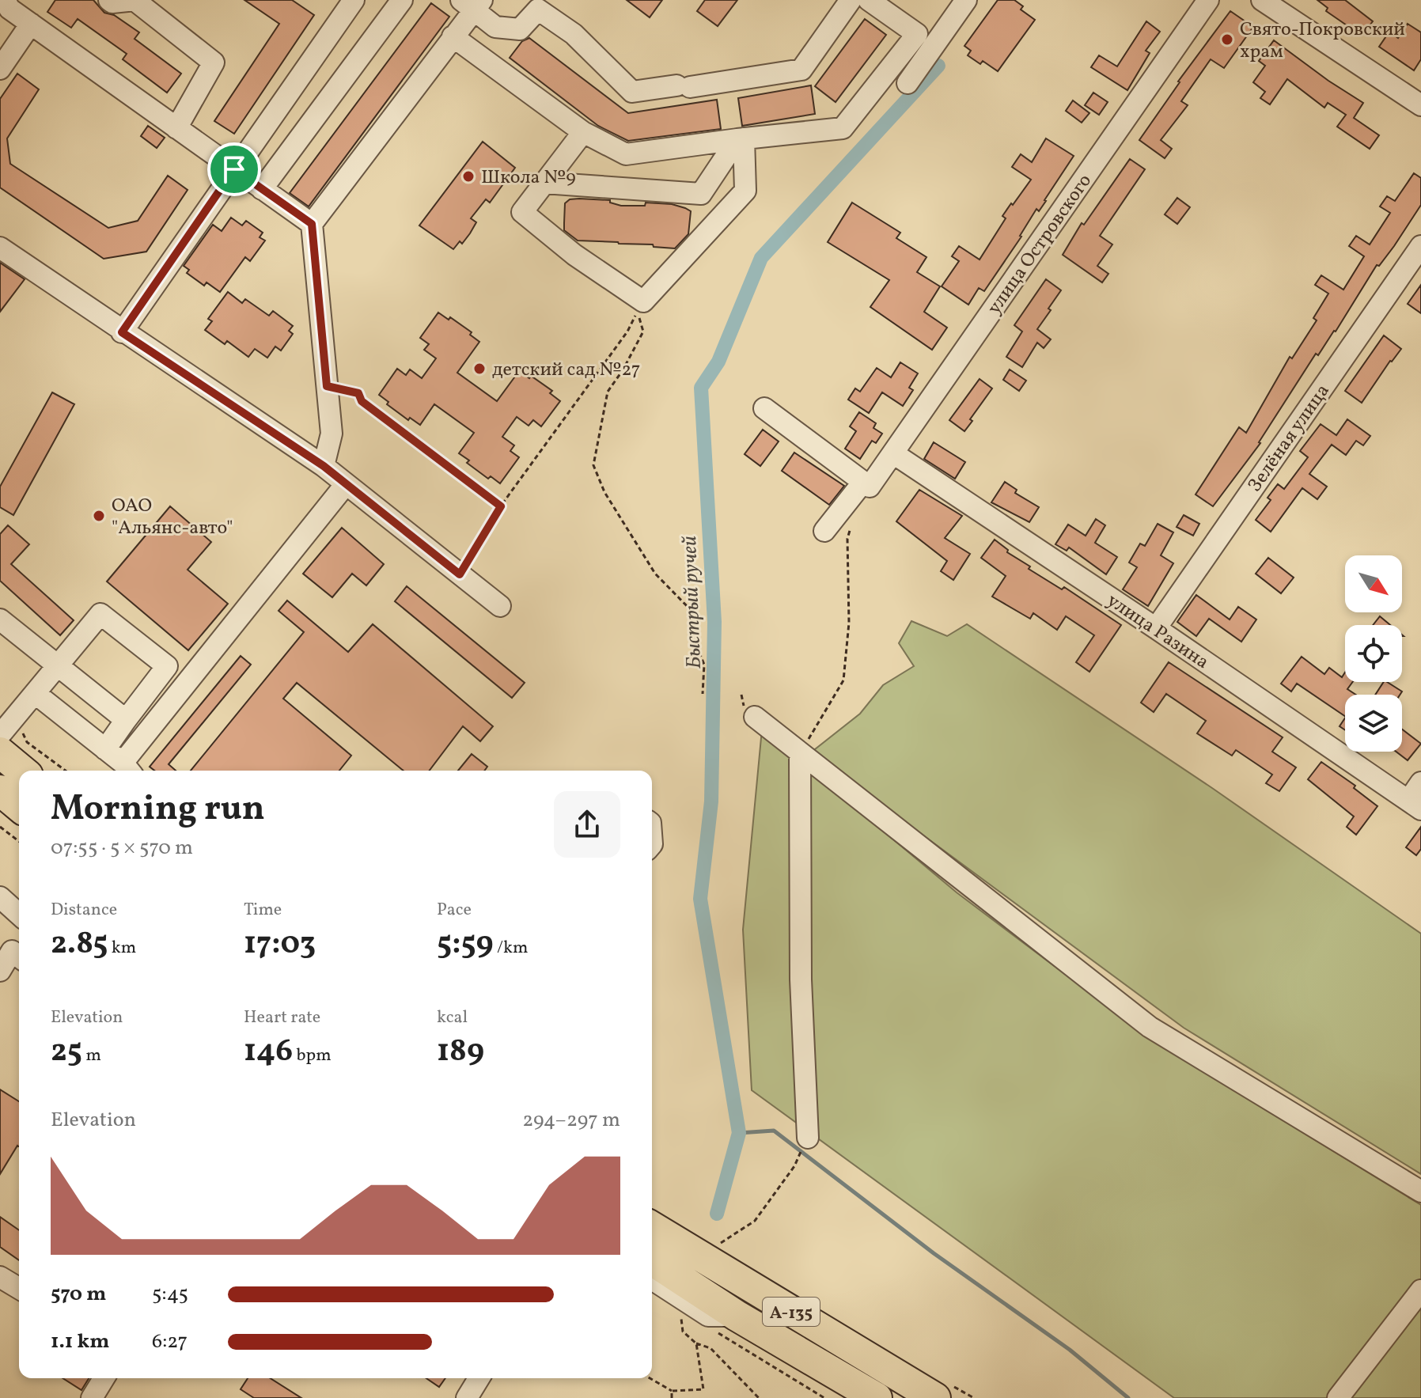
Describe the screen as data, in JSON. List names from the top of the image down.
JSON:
{
  "streets": {
    "highway": ["А-135"],
    "street": ["улица Островского", "Зелёная улица", "улица Разина"]
  },
  "crossings": [
    ["улица Островского", "улица Разина"],
    ["Зелёная улица", "улица Разина"]
  ],
  "water": ["Быстрый ручей"],
  "places": [
    "Свято-Покровский храм",
    "Школа №9",
    "детский сад №27",
    "ОАО \"Альянс-авто\""
  ],
  "north": "bottom right",
  "page": {
    "heading": ["Morning run", "07:55 · 5 × 570 m"],
    "stats": [
      ["Distance", "2.85 km"],
      ["Time", "17:03"],
      ["Pace", "5:59 /km"],
      ["Elevation", "25 m"],
      ["Heart rate", "146 bpm"],
      ["kcal", "189"]
    ],
    "chart": ["Elevation", "294–297 m"],
    "list": [
      {
        "name": "570 m",
        "note": "5:45"
      },
      {
        "name": "1.1 km",
        "note": "6:27"
      }
    ]
  }
}
